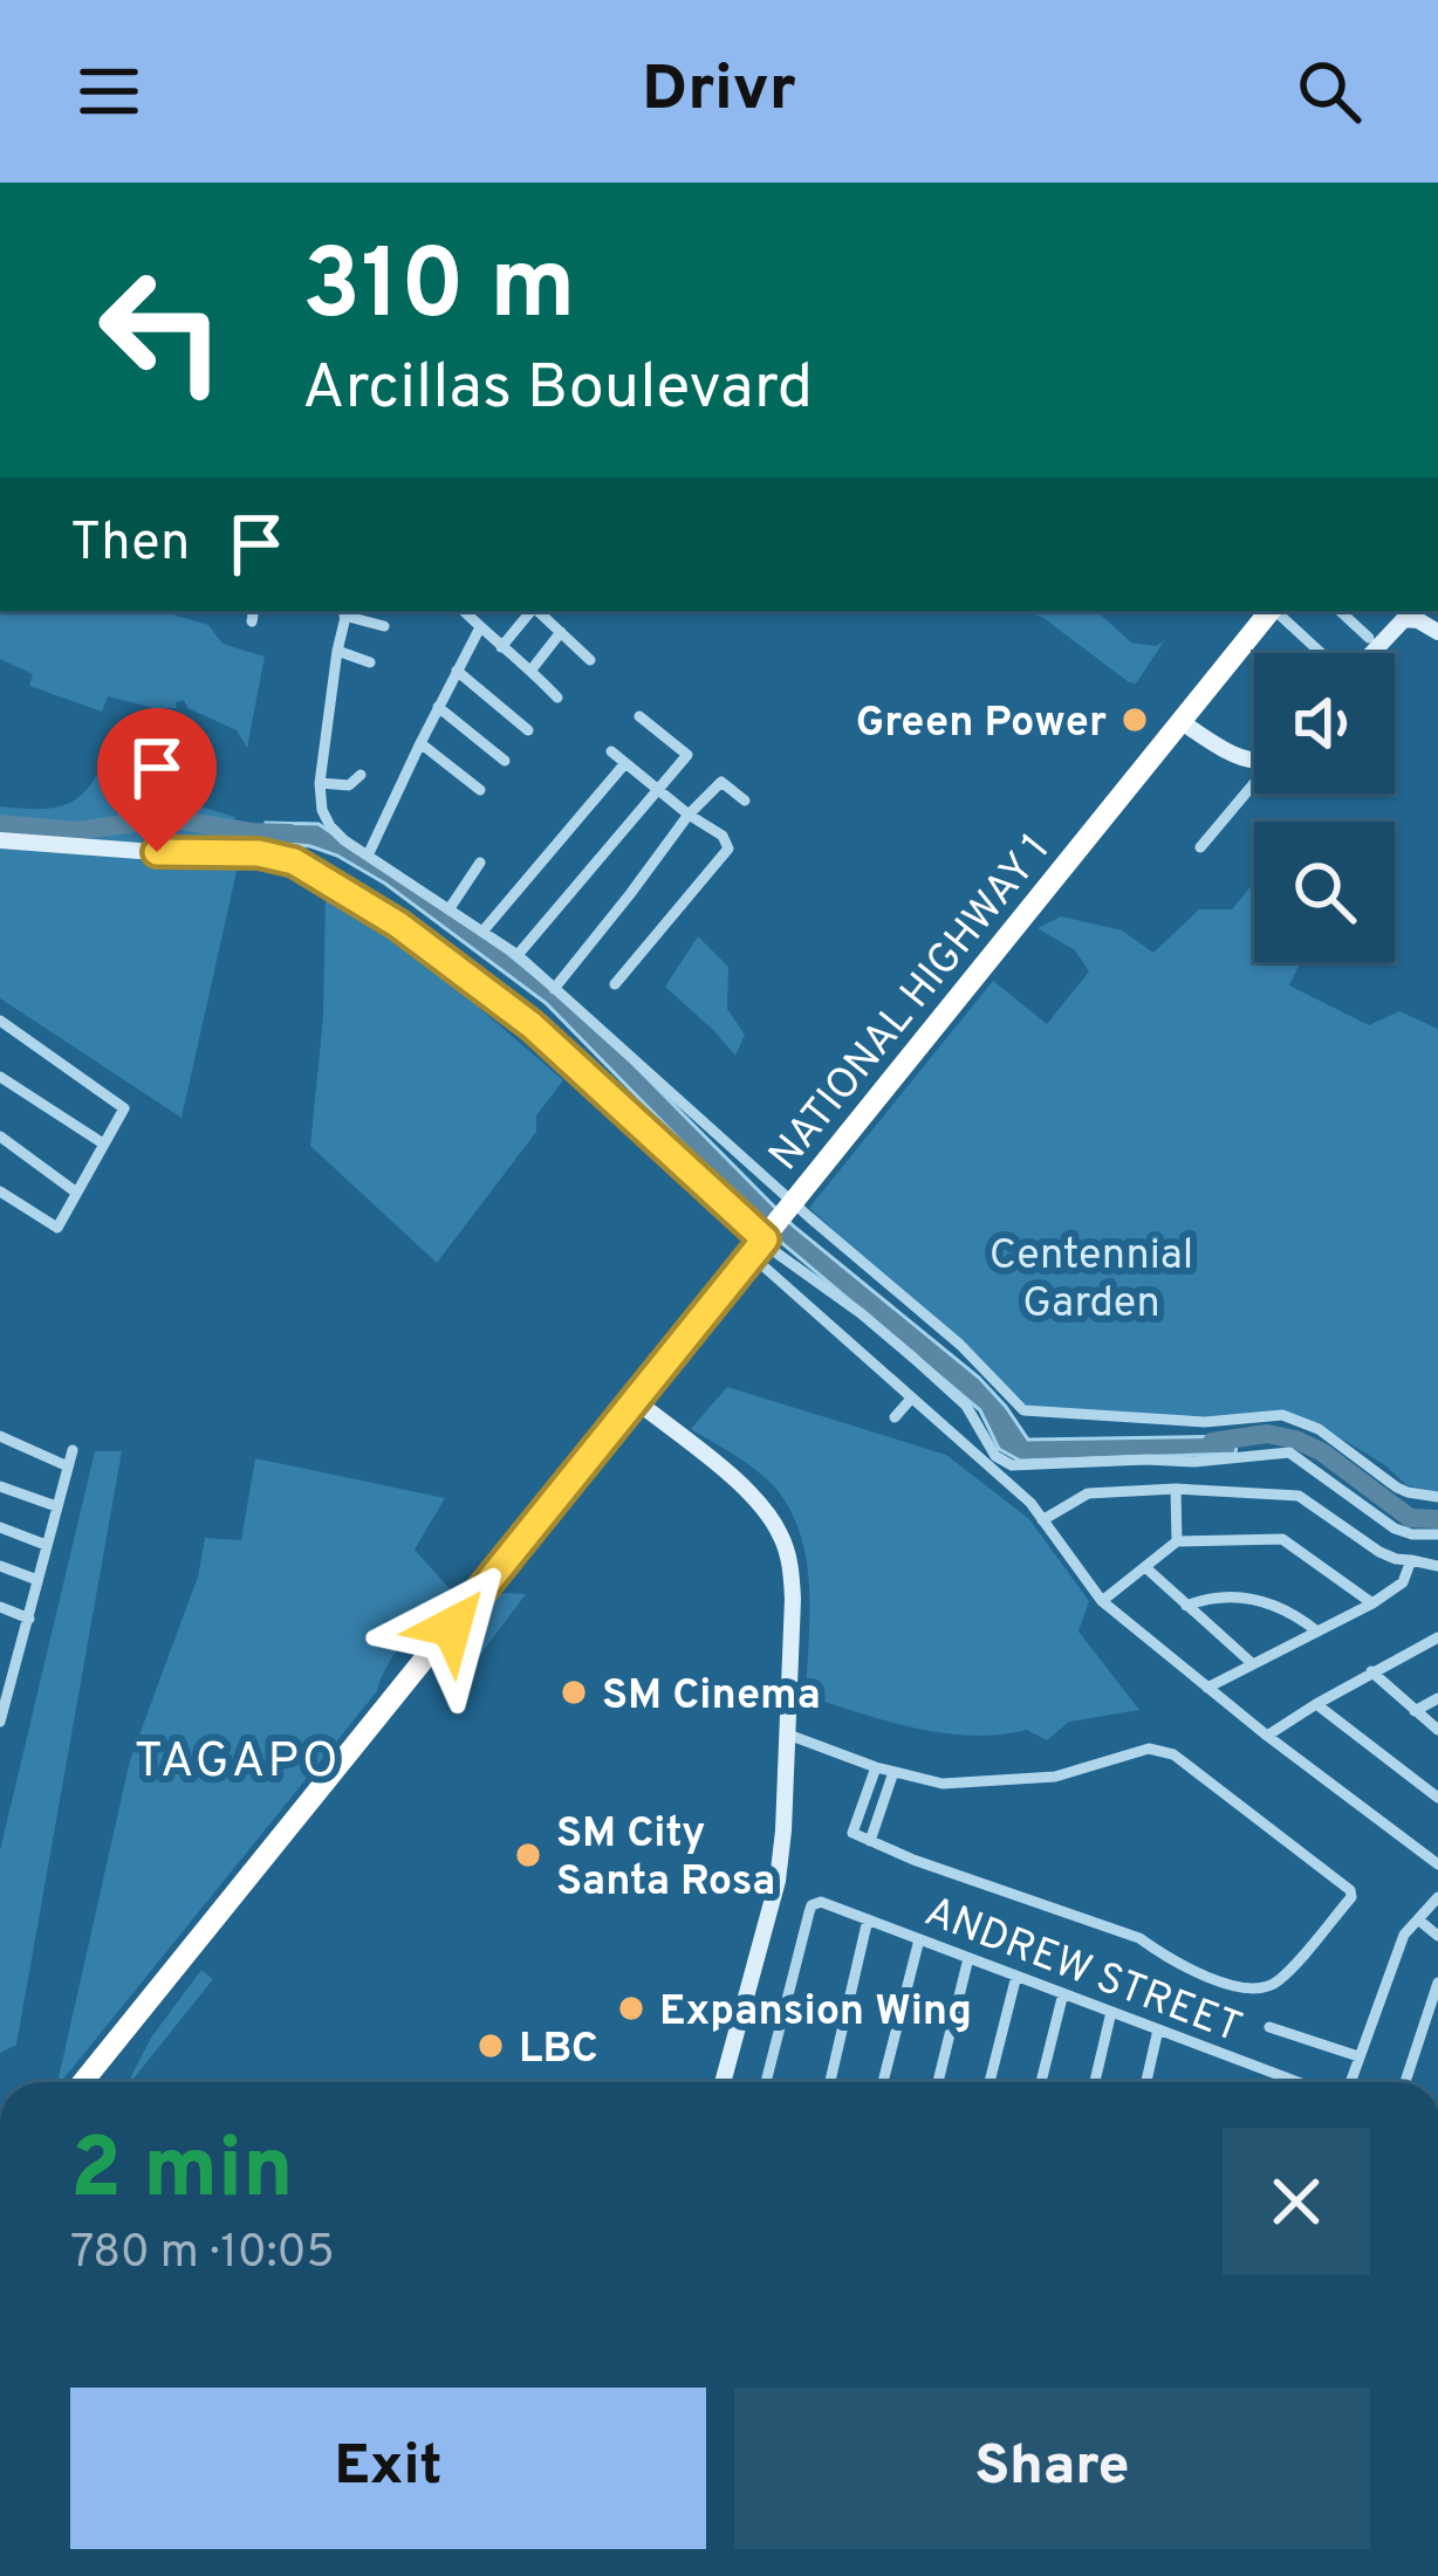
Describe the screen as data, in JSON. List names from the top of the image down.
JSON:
{
  "streets": {
    "highway": ["NATIONAL HIGHWAY 1"],
    "street": ["ANDREW STREET"]
  },
  "districts": ["TAGAPO"],
  "parks": ["Centennial Garden"],
  "places": [
    "Green Power",
    "SM Cinema",
    "SM City Santa Rosa",
    "Expansion Wing",
    "LBC"
  ],
  "page": {
    "header": "Drivr",
    "turn": ["310 m", "Arcillas Boulevard"],
    "then": "Then",
    "heading": ["2 min", "780 m · 10:05"],
    "buttons": ["Exit", "Share"]
  }
}
